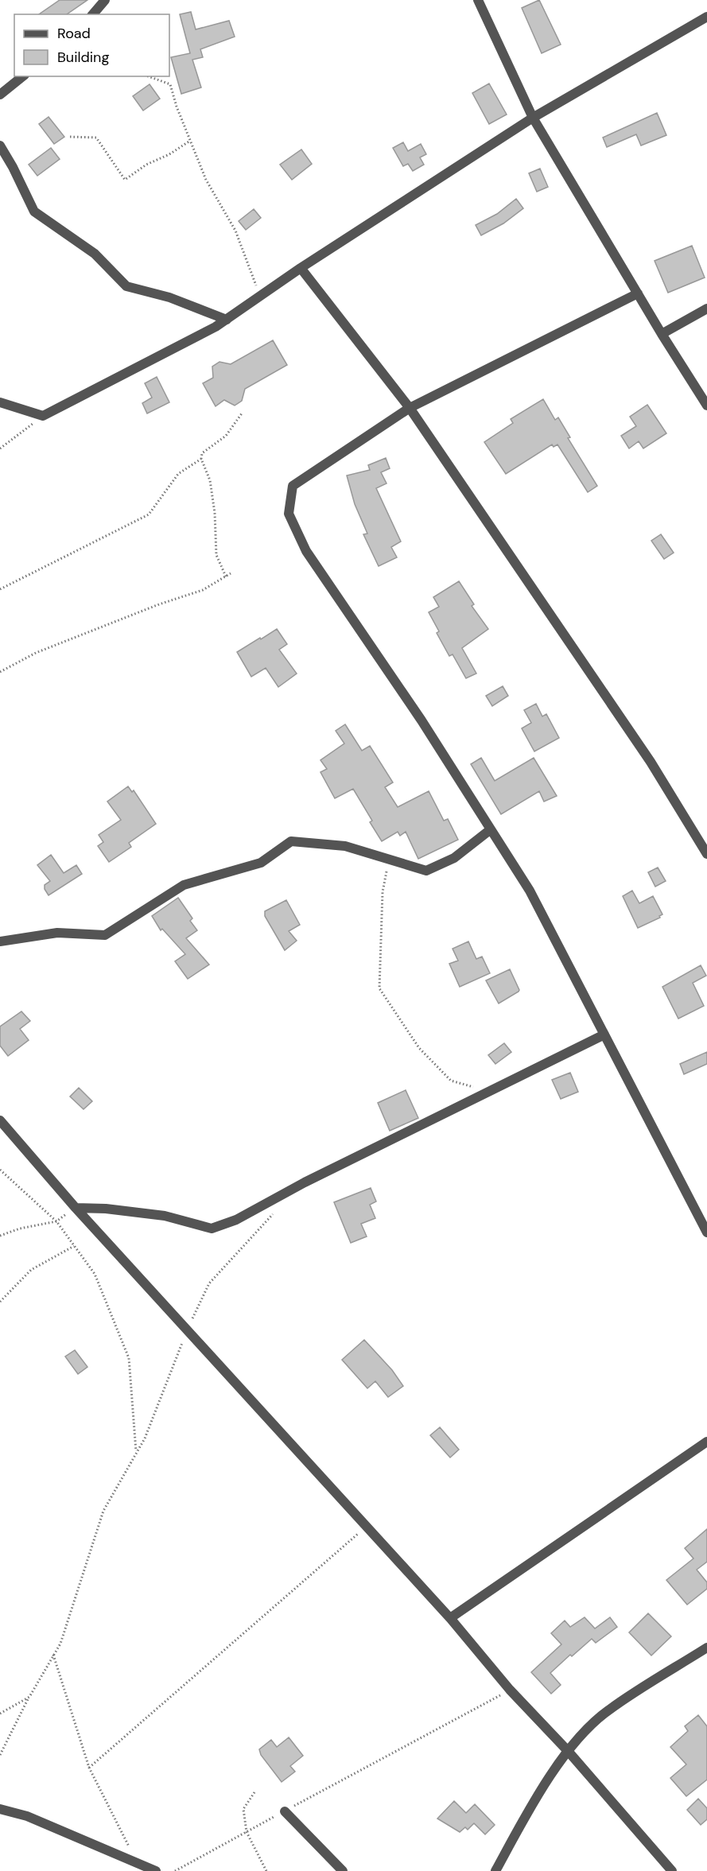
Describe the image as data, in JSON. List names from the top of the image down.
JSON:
{
  "legend": ["Road", "Building"]
}
